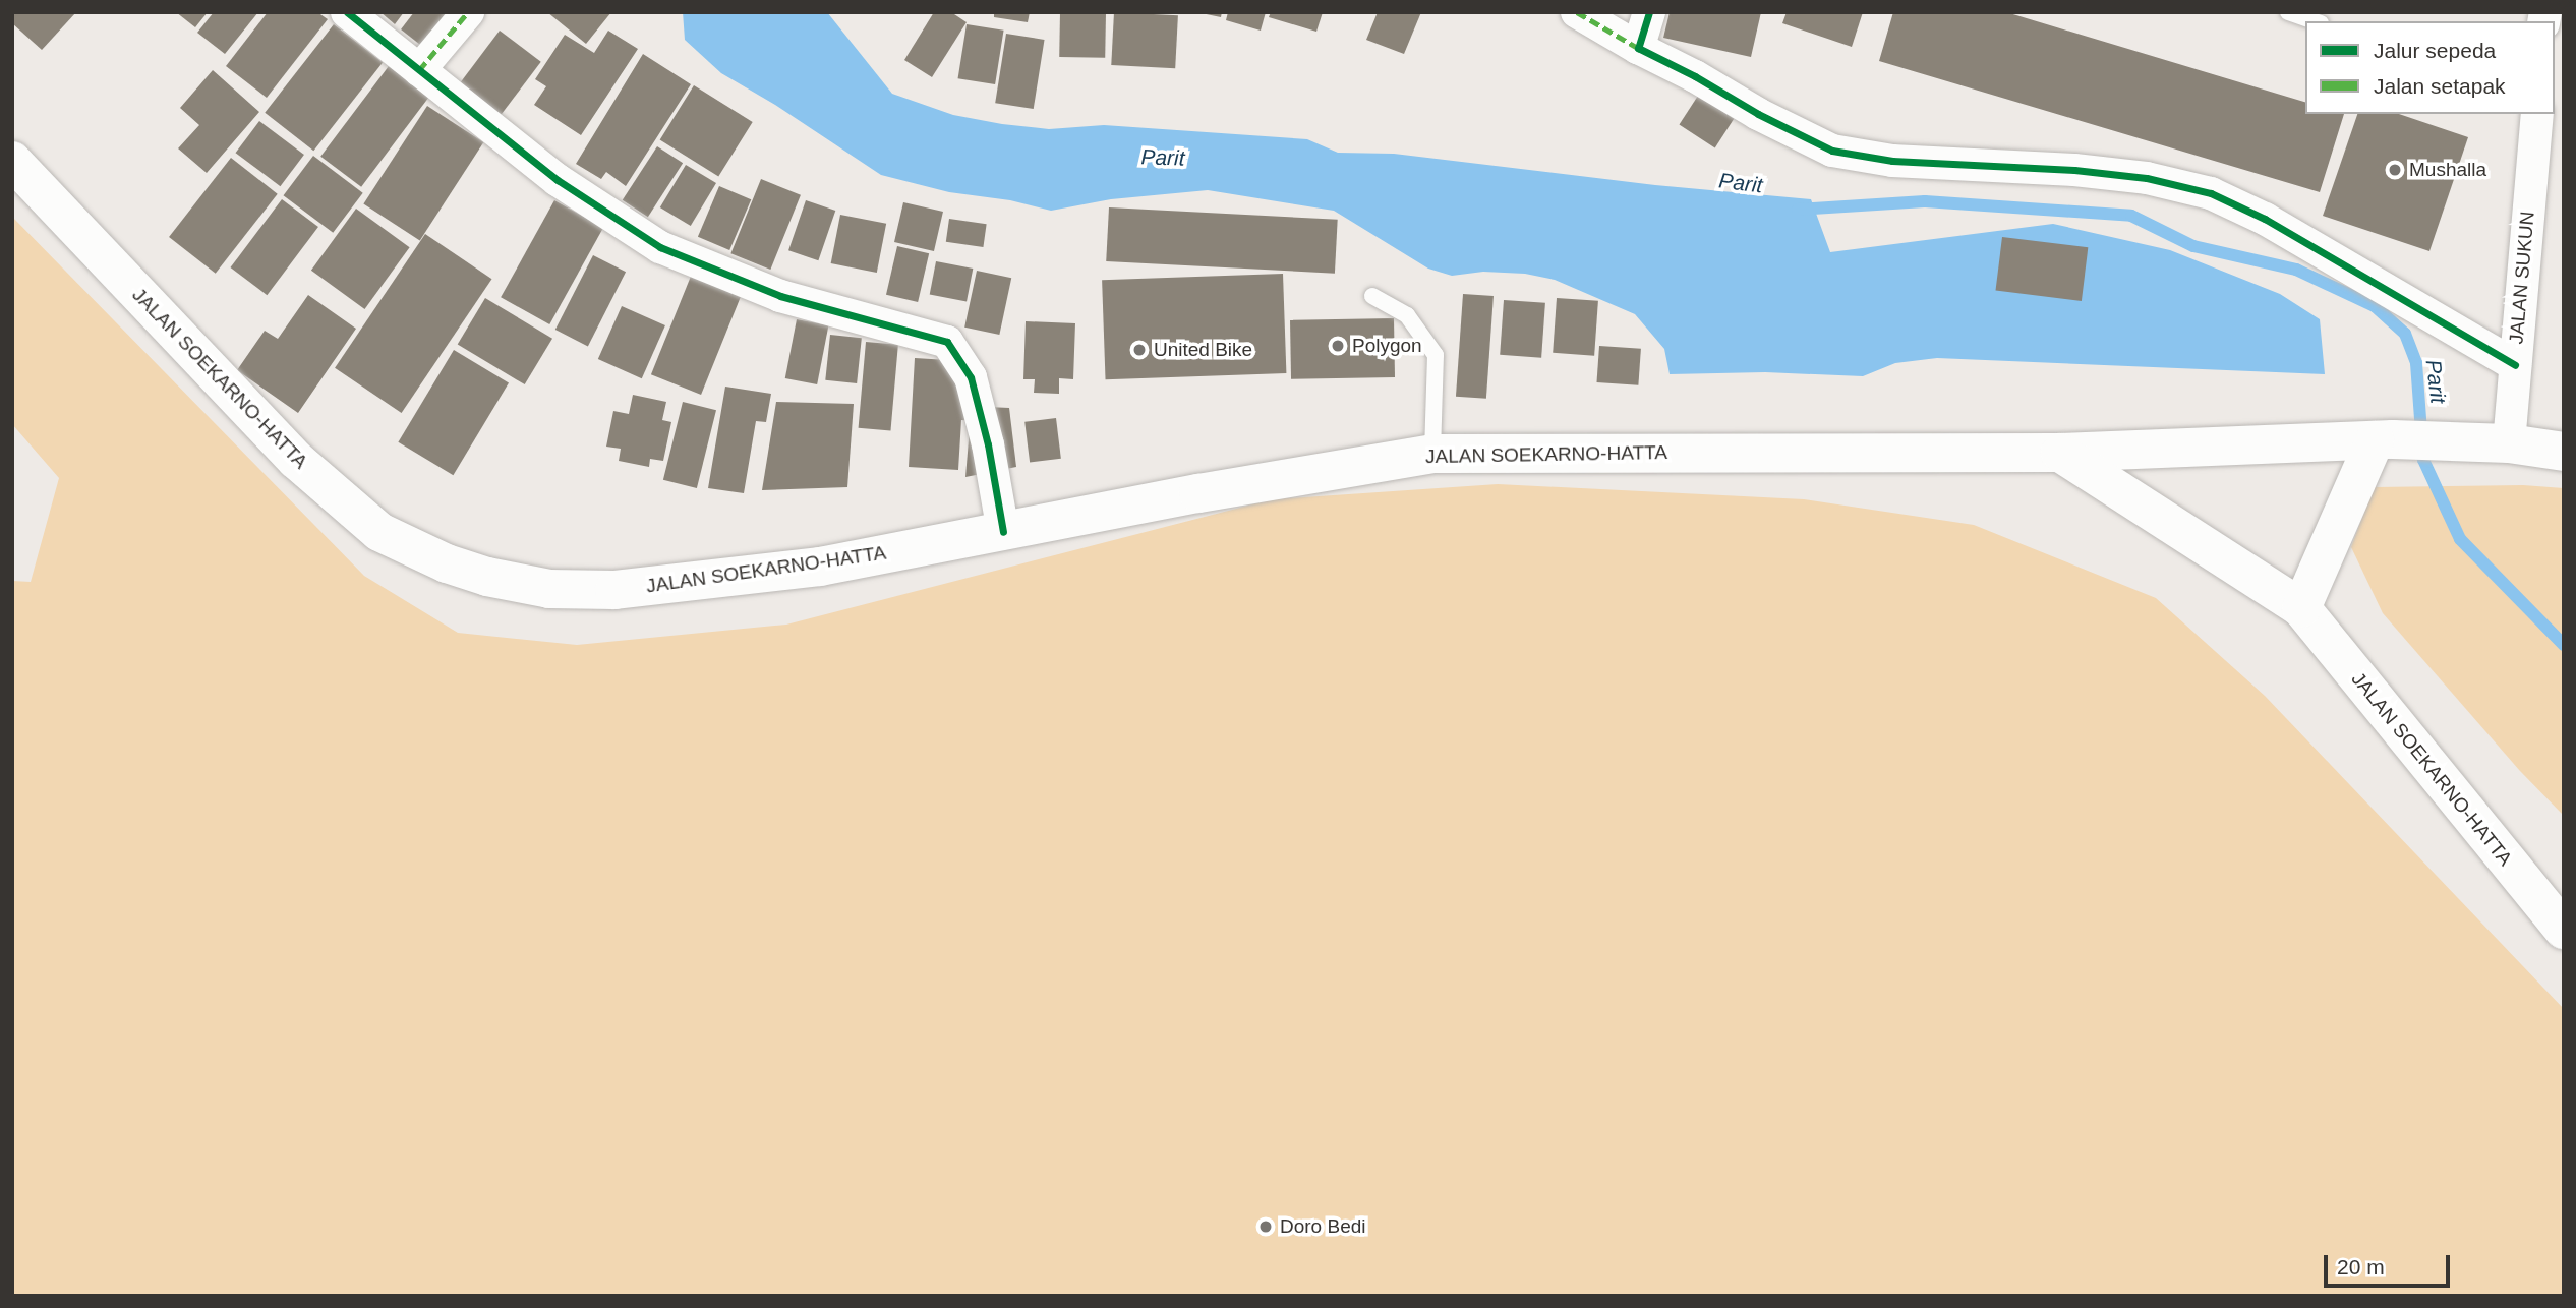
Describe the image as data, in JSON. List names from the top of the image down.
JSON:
{
  "streets": {
    "highway": ["JALAN SOEKARNO-HATTA"],
    "street": ["JALAN SUKUN"]
  },
  "crossings": [
    ["JALAN SUKUN", "JALAN SOEKARNO-HATTA"]
  ],
  "water": ["Parit"],
  "places": [
    "Mushalla",
    "Polygon",
    "United Bike",
    "Doro Bedi"
  ],
  "legend": ["Jalur sepeda", "Jalan setapak"],
  "scale_bar": "20 m"
}
